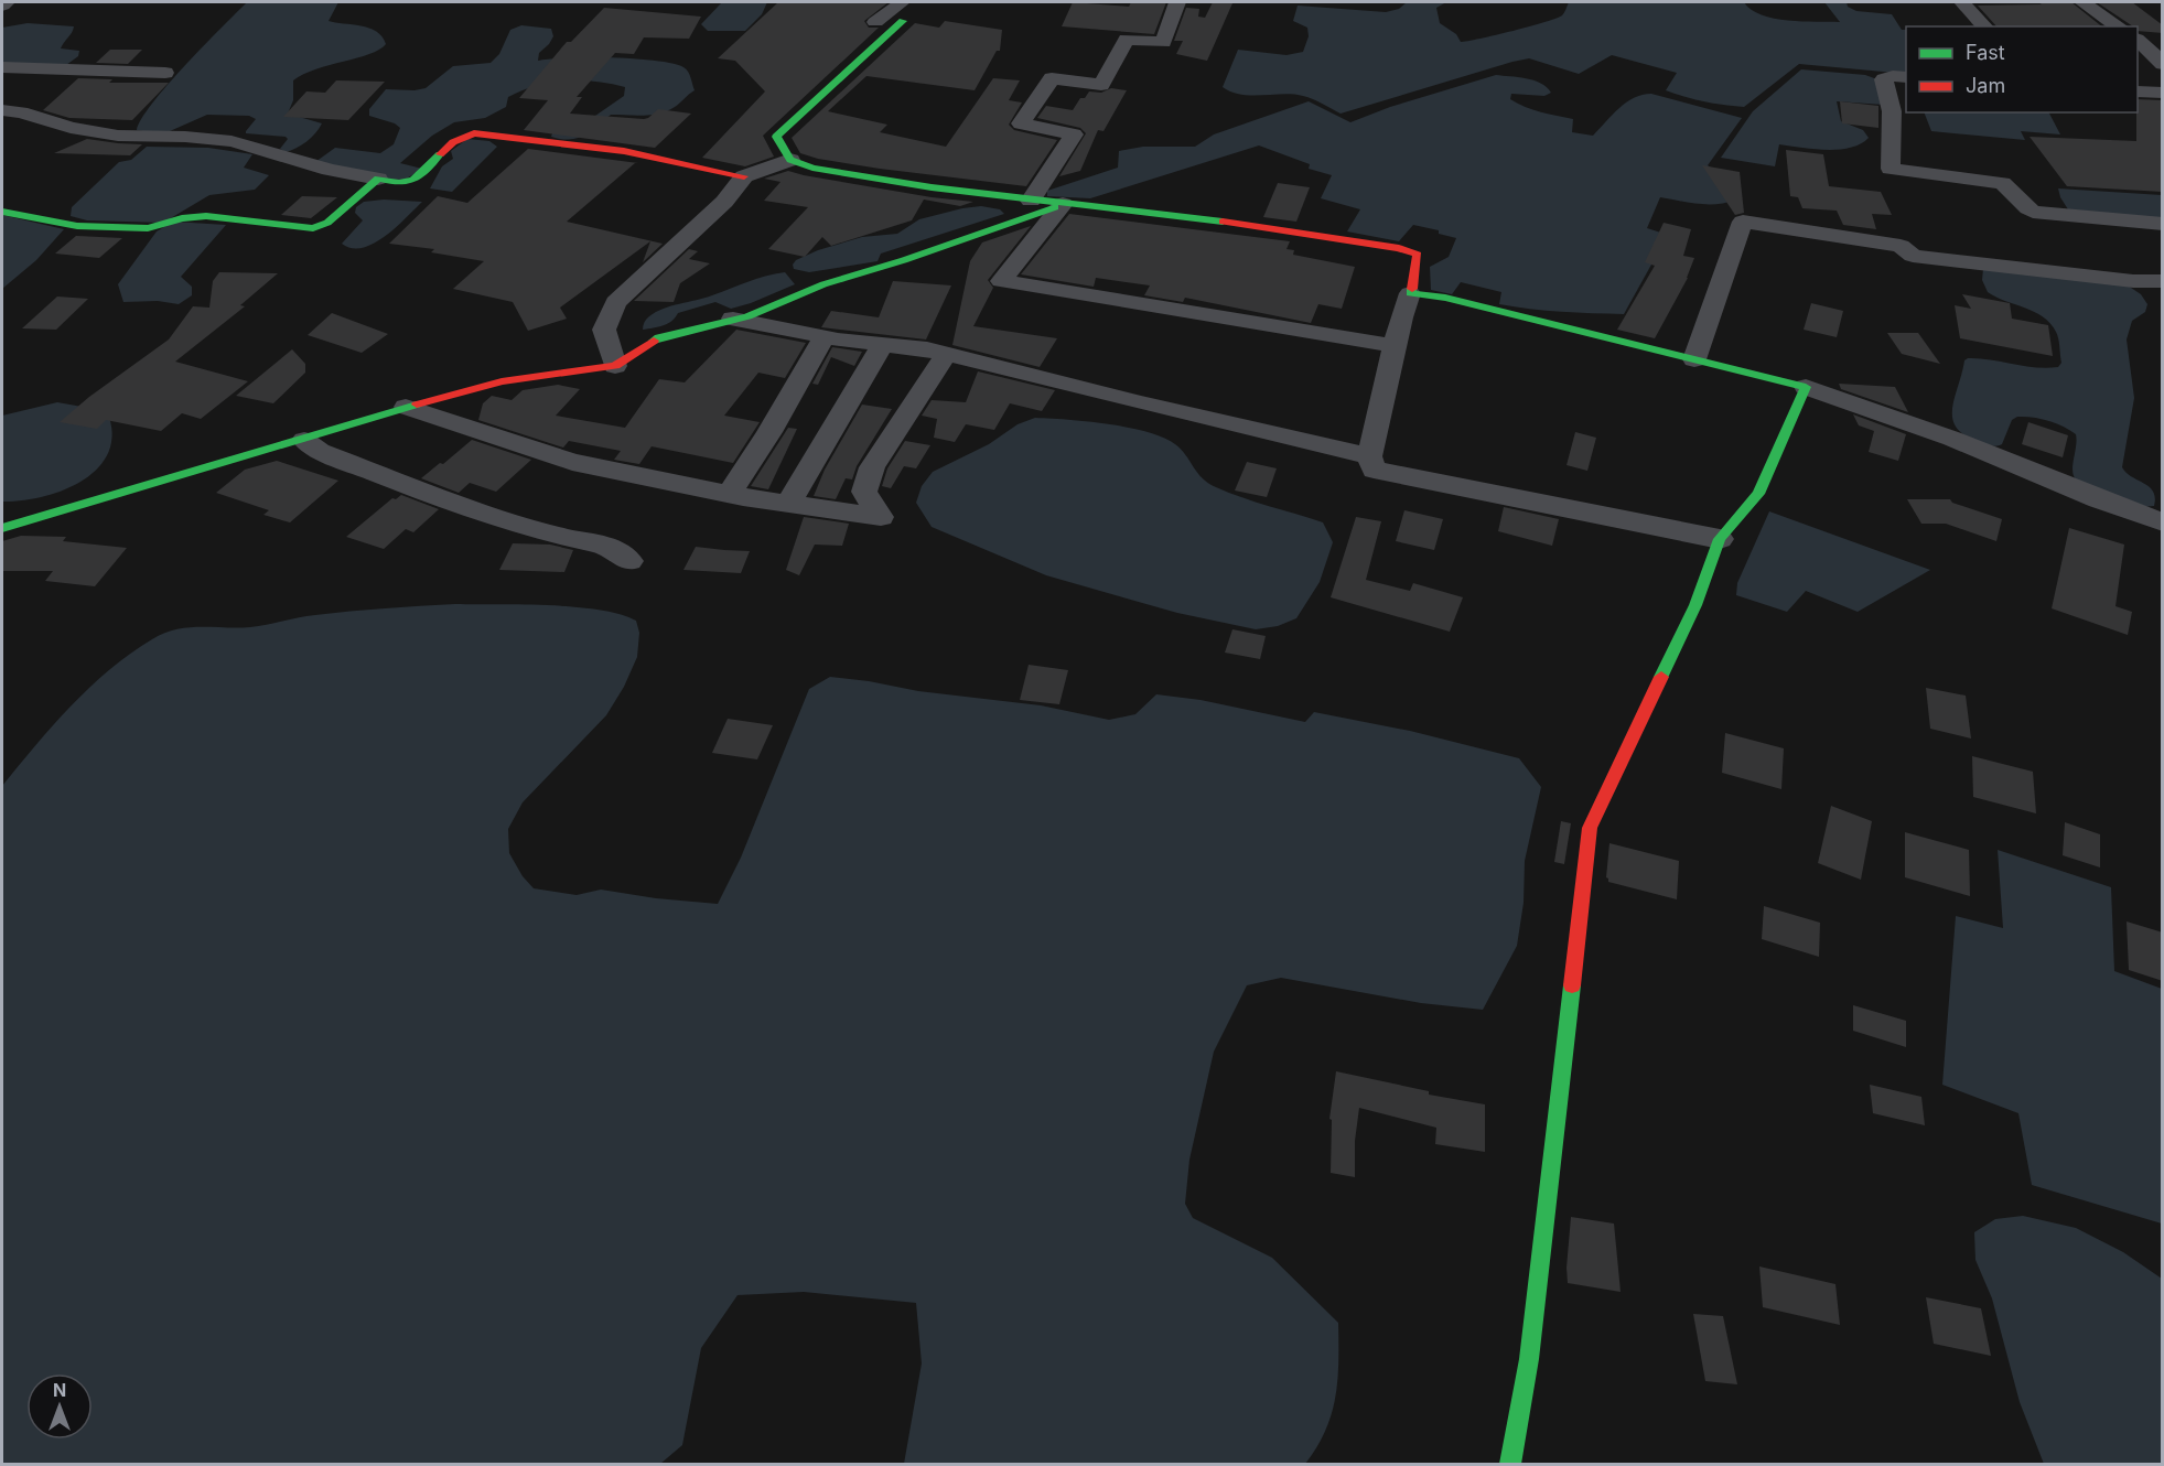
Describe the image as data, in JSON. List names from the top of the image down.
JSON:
{
  "legend": ["Fast", "Jam"],
  "north": "top"
}
